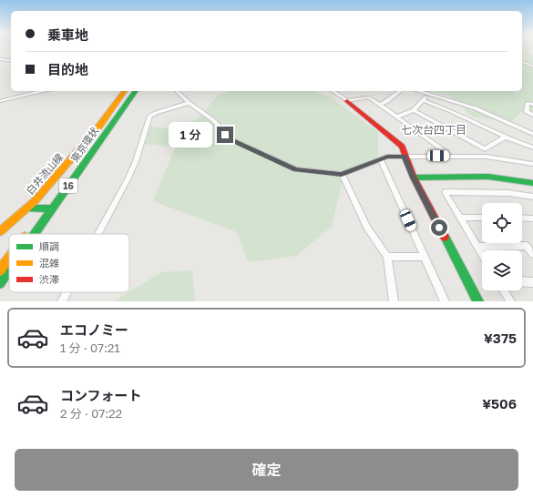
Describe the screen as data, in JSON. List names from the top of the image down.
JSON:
{
  "streets": {
    "main road": ["東京環状", "白井流山線", "16"]
  },
  "districts": ["七次台四丁目"],
  "legend": ["順調", "混雑", "渋滞"],
  "page": {
    "banner": ["乗車地", "目的地"],
    "bubble": "1 分",
    "list": [
      {
        "name": "エコノミー",
        "note": "1 分 · 07:21",
        "value": "¥375"
      },
      {
        "name": "コンフォート",
        "note": "2 分 · 07:22",
        "value": "¥506"
      }
    ],
    "buttons": "確定"
  }
}
